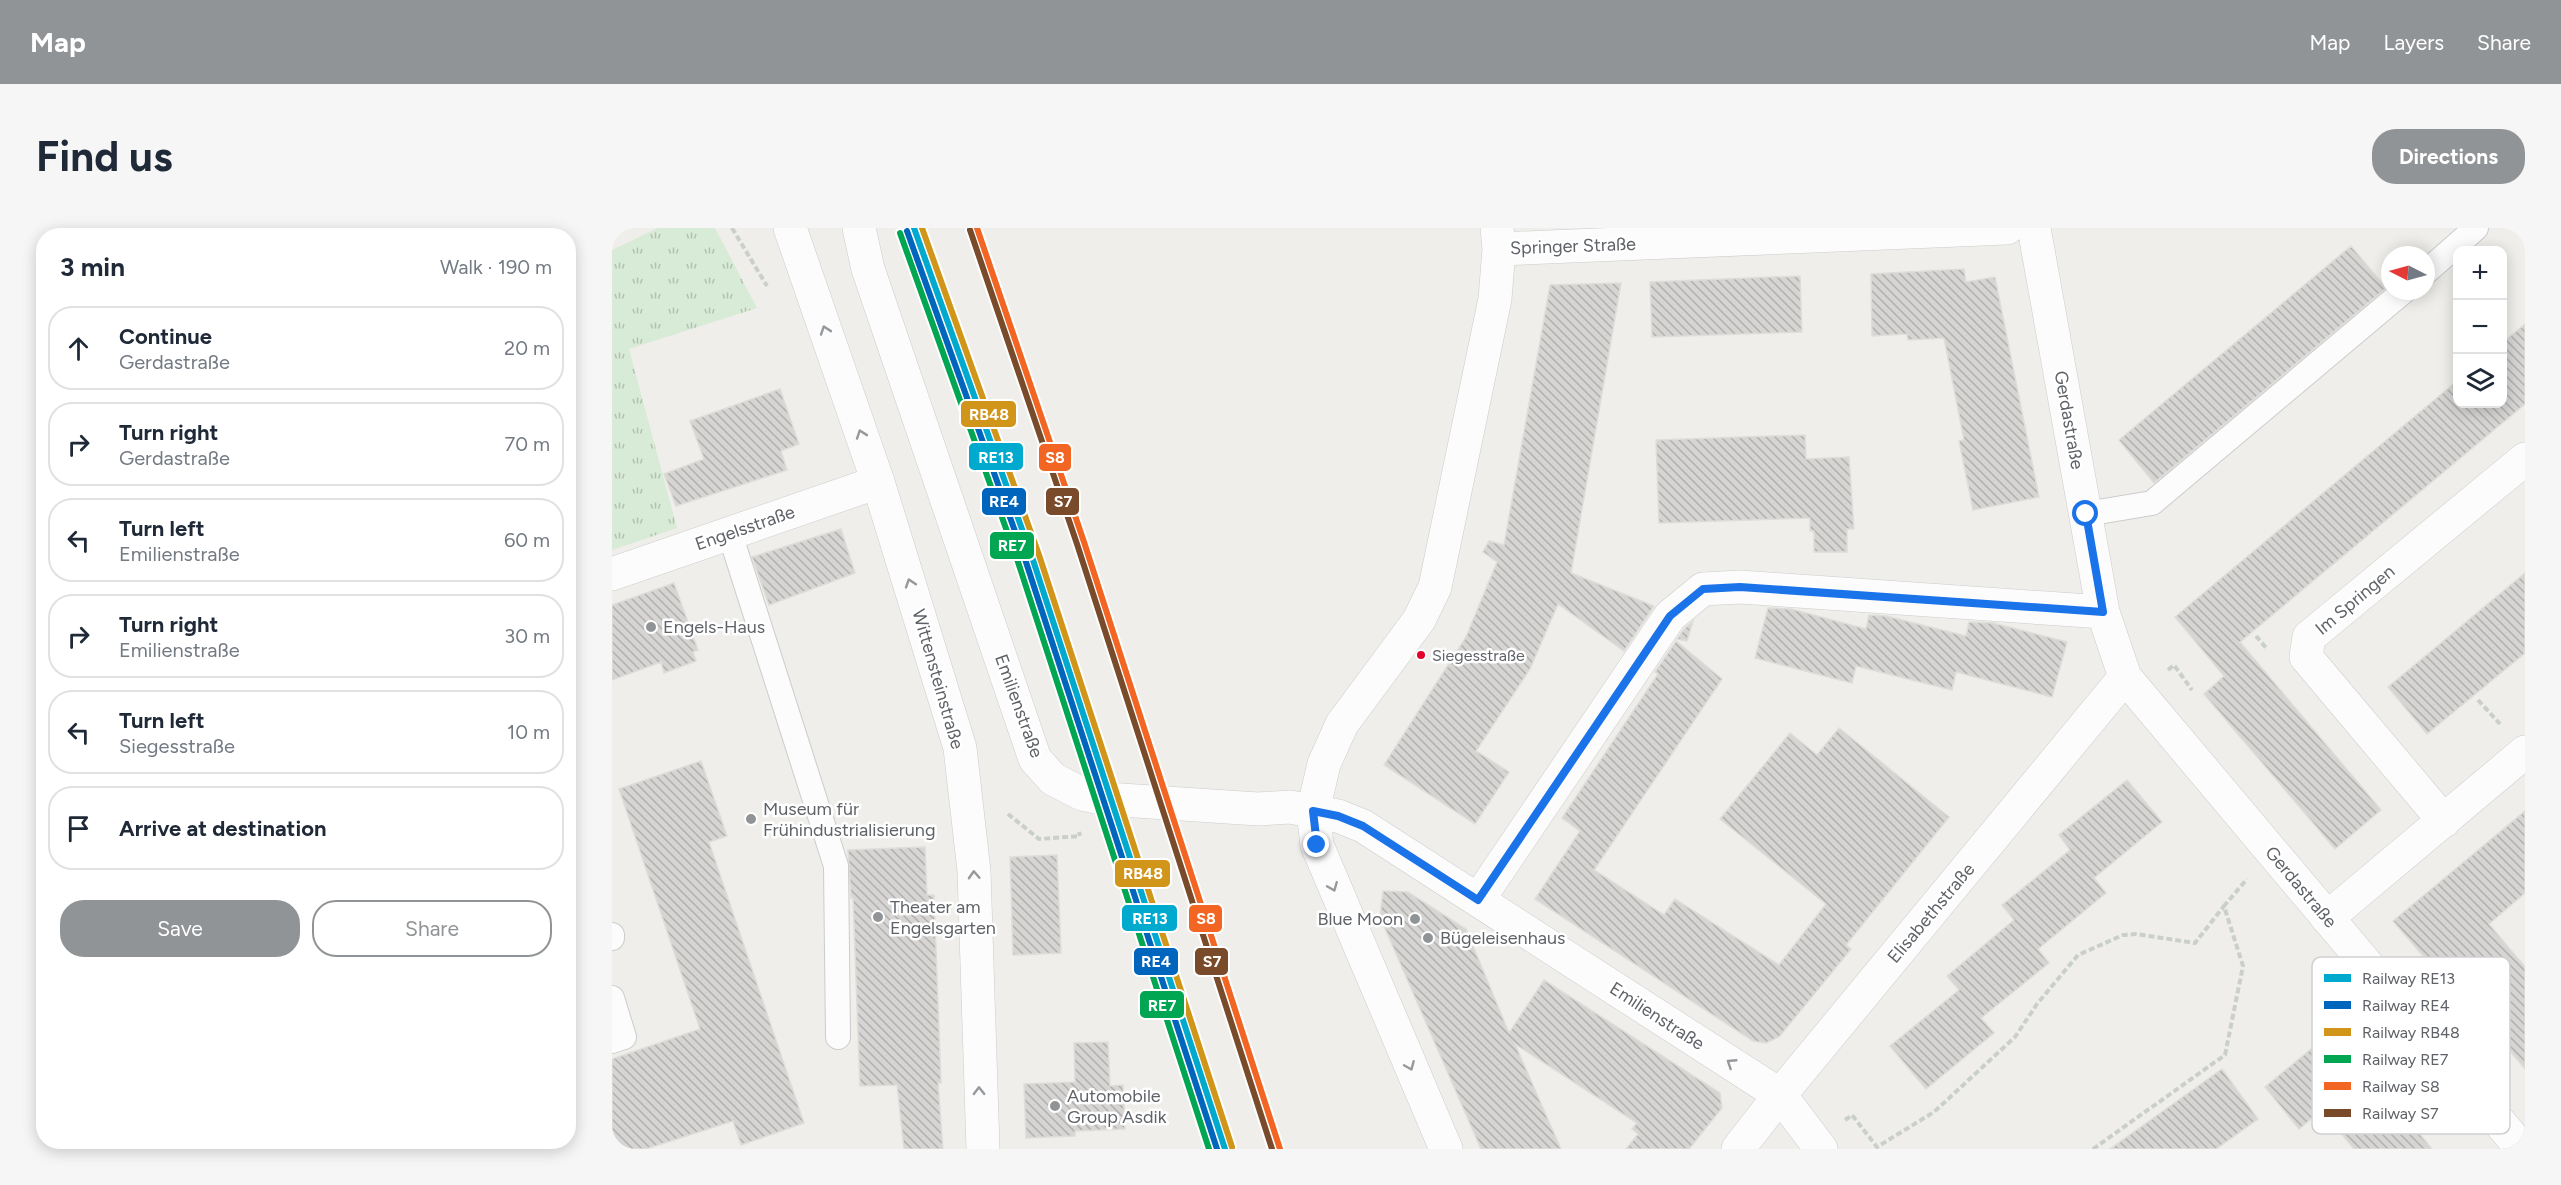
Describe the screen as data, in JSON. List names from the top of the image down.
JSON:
{
  "streets": {
    "street": [
      "Springer Straße",
      "Gerdastraße",
      "Engelsstraße",
      "Im Springen",
      "Wittensteinstraße",
      "Emilienstraße",
      "Elisabethstraße"
    ]
  },
  "crossings": [
    ["Gerdastraße", "Elisabethstraße"],
    ["Engelsstraße", "Wittensteinstraße"],
    ["Emilienstraße", "Elisabethstraße"]
  ],
  "one_way": ["Wittensteinstraße"],
  "places": [
    "Engels-Haus",
    "Siegesstraße",
    "Museum für Frühindustrialisierung",
    "Theater am Engelsgarten",
    "Blue Moon",
    "Bügeleisenhaus",
    "Automobile Group Asdik"
  ],
  "lines": [
    "rail line RE13",
    "rail line RB48",
    "rail line S8",
    "rail line S7",
    "rail line RE4",
    "rail line RE7"
  ],
  "legend": [
    "Railway RE13",
    "Railway RE4",
    "Railway RB48",
    "Railway RE7",
    "Railway S8",
    "Railway S7"
  ],
  "north": "left",
  "page": {
    "header": "Map",
    "nav": ["Map", "Layers", "Share"],
    "buttons": [
      "Directions",
      ["Save", "Share"]
    ],
    "title": "Find us",
    "heading": ["3 min", "Walk · 190 m"],
    "map_buttons": ["+", "−"],
    "list": [
      ["Continue", "Gerdastraße", "20 m"],
      ["Turn right", "Gerdastraße", "70 m"],
      ["Turn left", "Emilienstraße", "60 m"],
      ["Turn right", "Emilienstraße", "30 m"],
      ["Turn left", "Siegesstraße", "10 m"],
      "Arrive at destination"
    ]
  }
}
